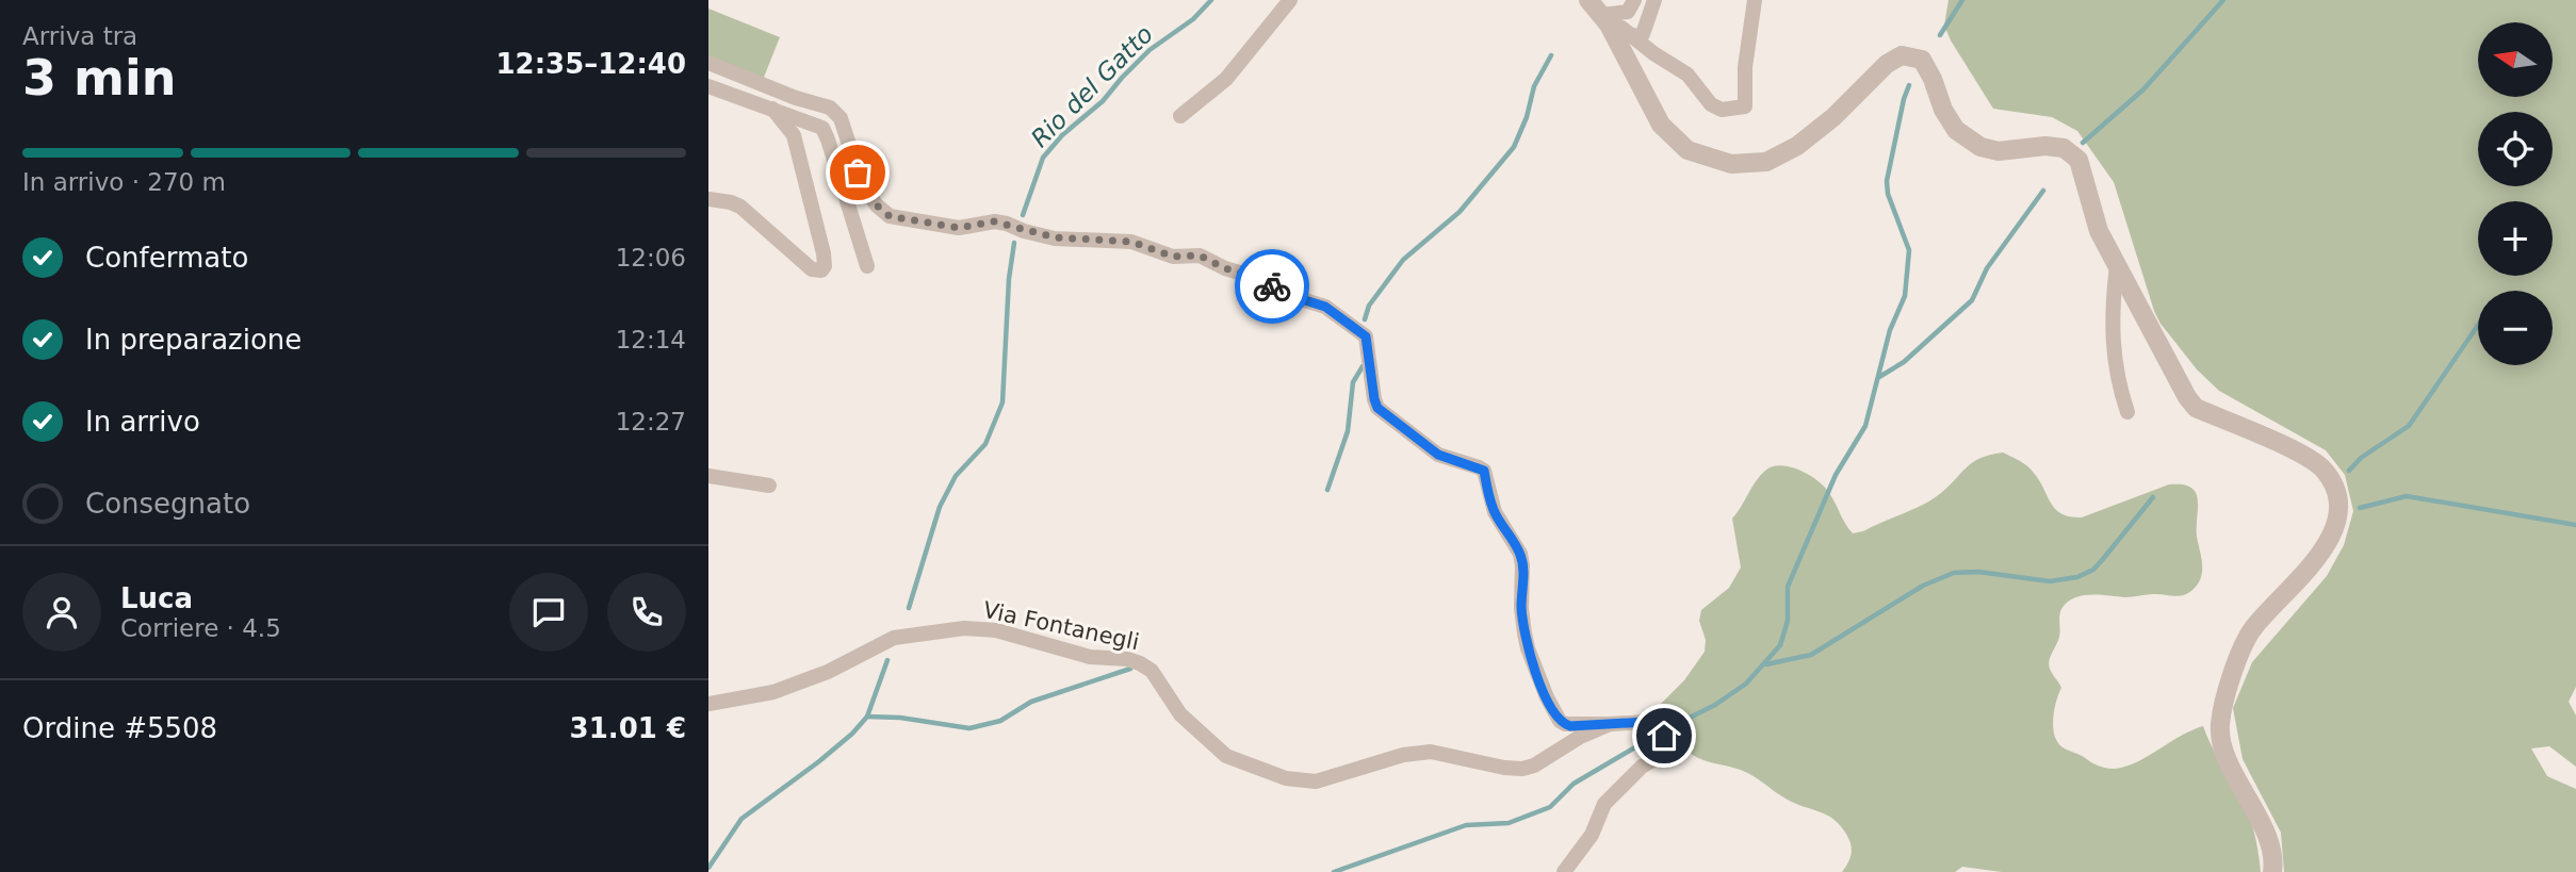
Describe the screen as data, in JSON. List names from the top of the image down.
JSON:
{
  "streets": {
    "street": ["Via Fontanegli"]
  },
  "water": ["Rio del Gatto"],
  "north": "left",
  "page": {
    "heading": ["3 min", "Arriva tra", "12:35–12:40"],
    "panel": [
      "Luca",
      "Corriere · 4.5",
      "Ordine #5508",
      "31.01 €"
    ],
    "map_buttons": ["+", "−"],
    "bar": "In arrivo · 270 m",
    "list": [
      ["Confermato", "12:06"],
      ["In preparazione", "12:14"],
      ["In arrivo", "12:27"],
      "Consegnato"
    ]
  }
}
